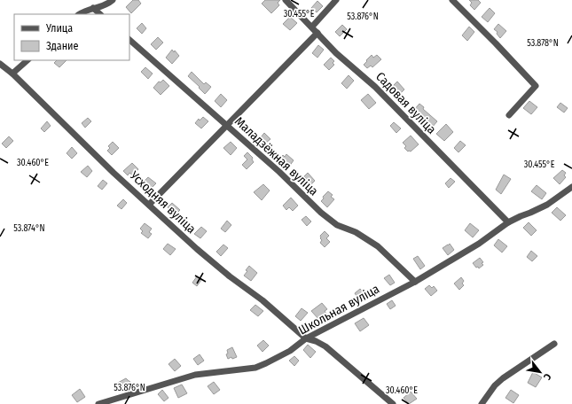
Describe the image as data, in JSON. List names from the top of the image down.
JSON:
{
  "streets": {
    "street": [
      "Садовая вуліца",
      "Маладзёжная вуліца",
      "Усходняя вуліца",
      "Школьная вуліца"
    ]
  },
  "crossings": [
    ["Садовая вуліца", "Школьная вуліца"],
    ["Маладзёжная вуліца", "Школьная вуліца"],
    ["Усходняя вуліца", "Школьная вуліца"]
  ],
  "legend": ["Улица", "Здание"],
  "north": "bottom right",
  "coordinates": [
    "30.455°E",
    "53.876°N",
    "53.878°N",
    "30.460°E",
    "53.874°N"
  ]
}
